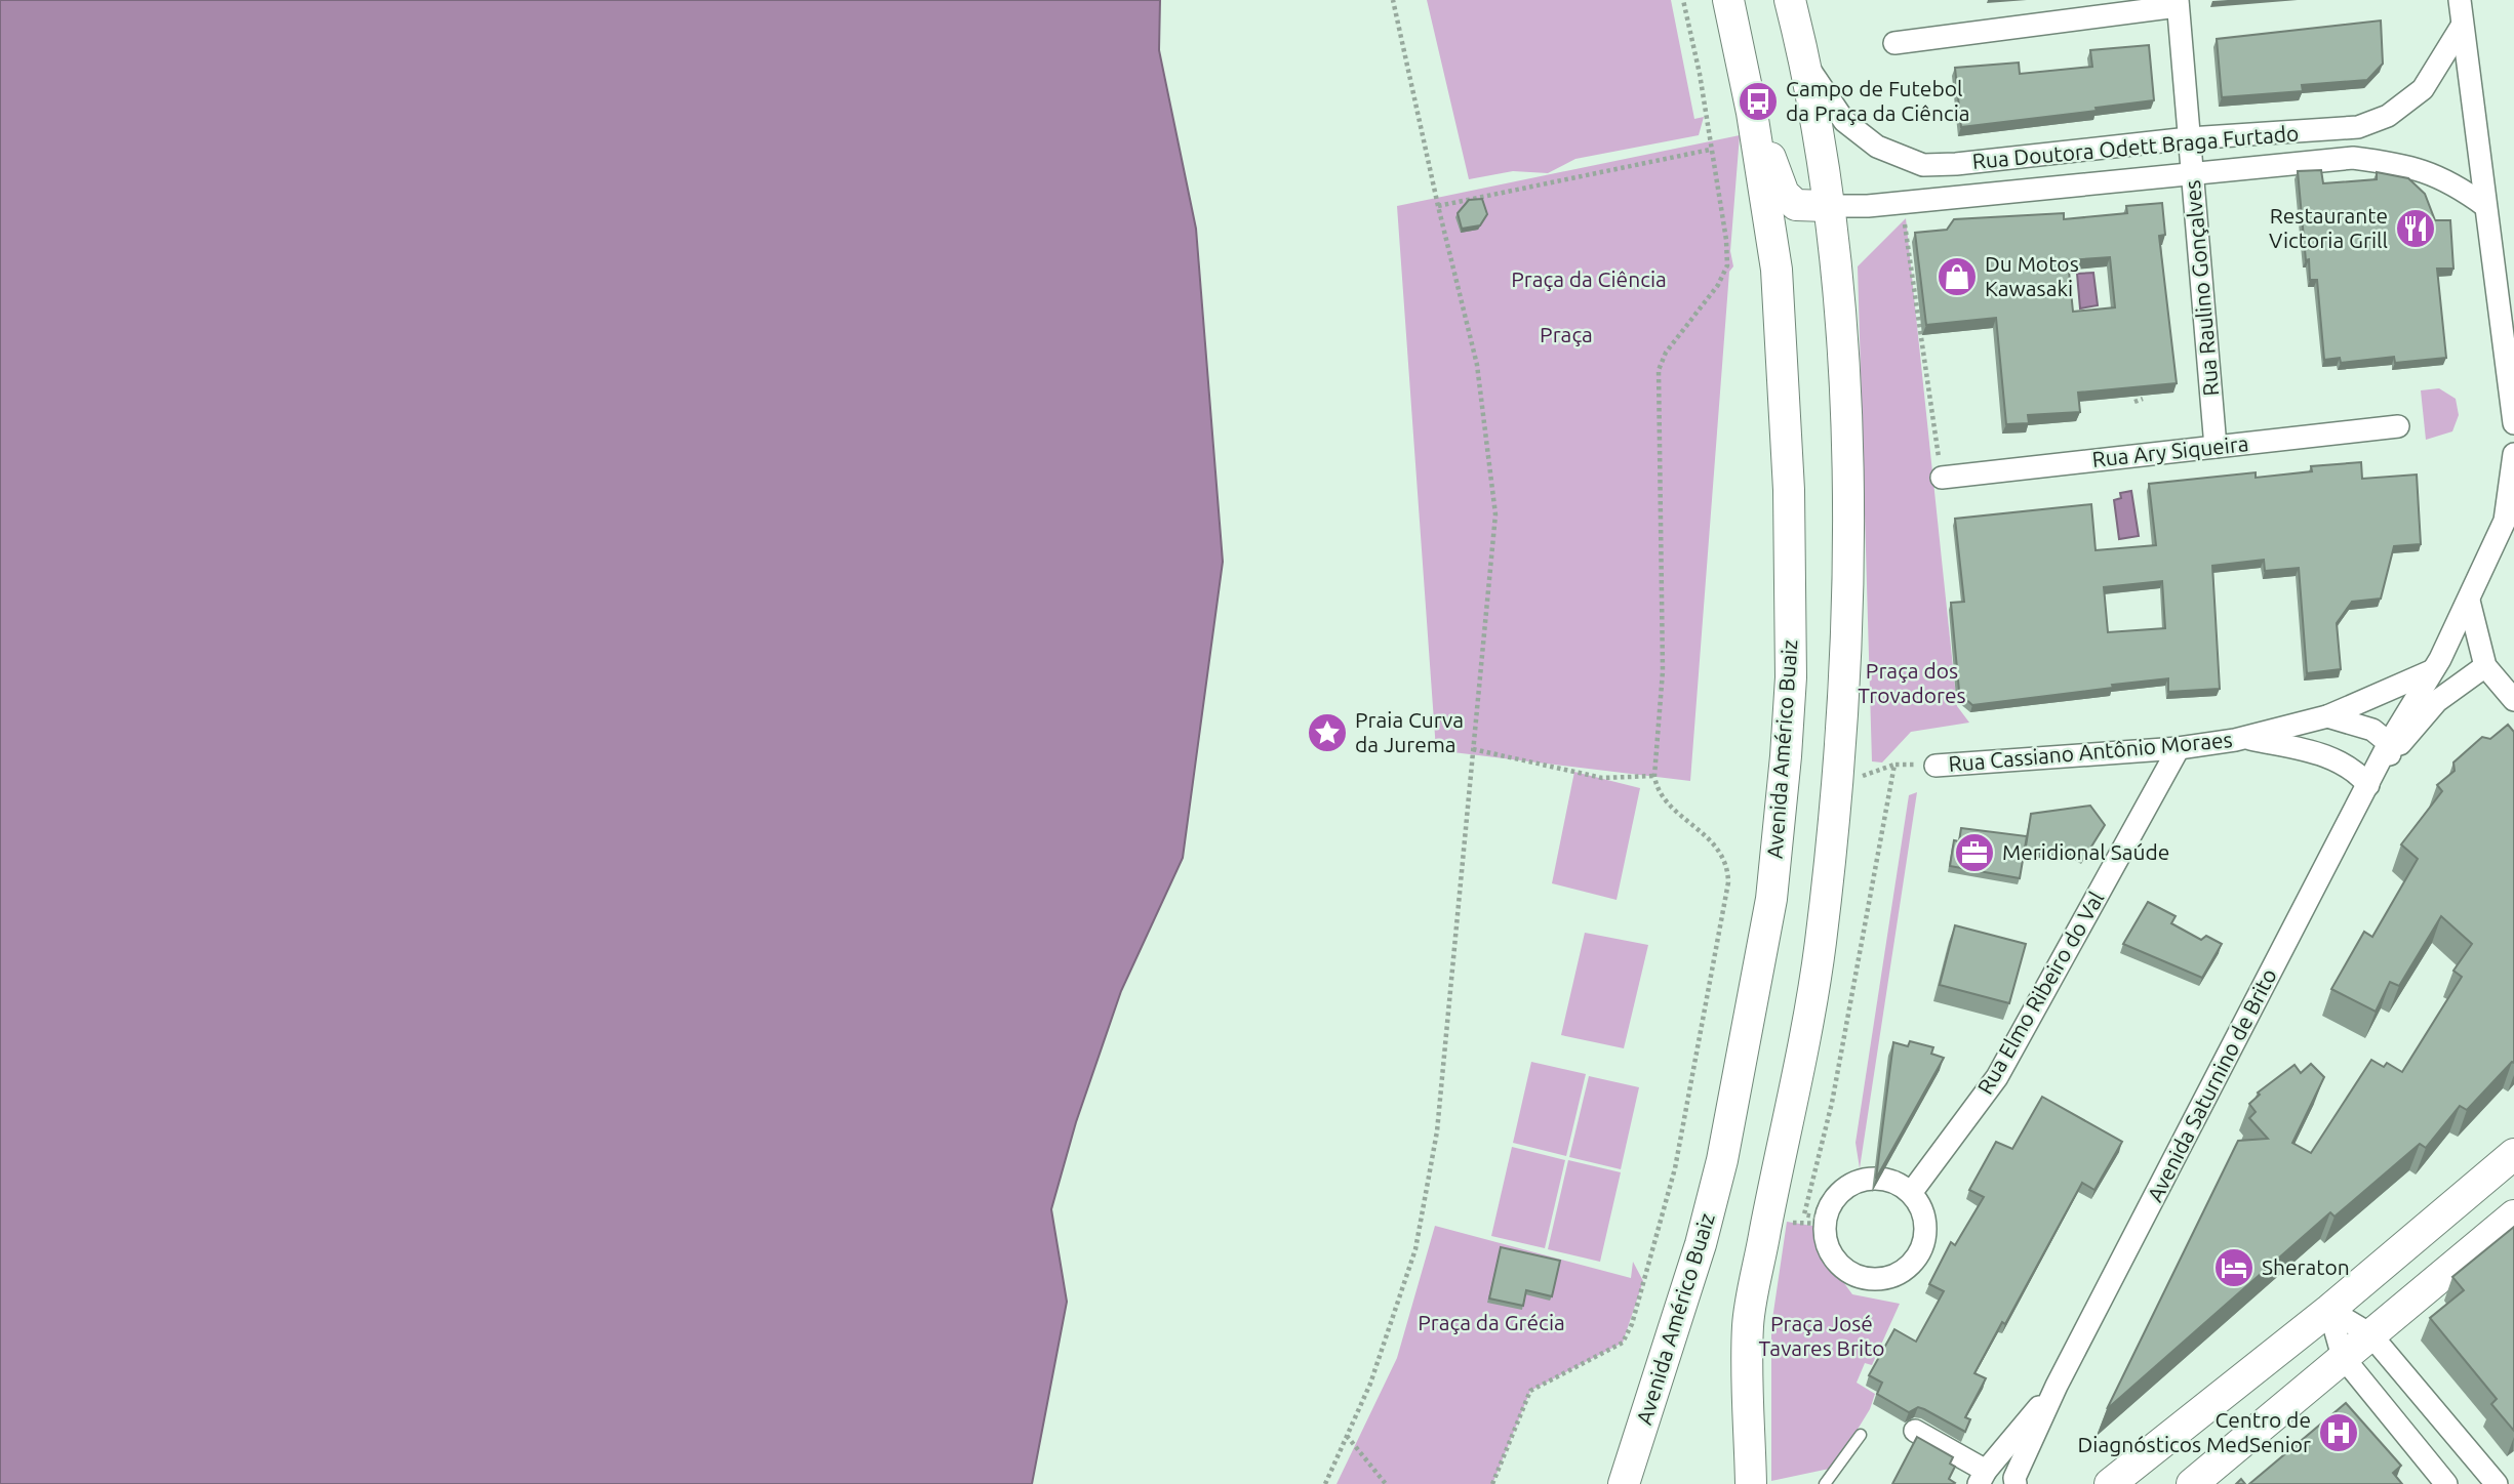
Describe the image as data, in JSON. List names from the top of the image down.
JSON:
{
  "streets": {
    "main road": ["Avenida Américo Buaiz"],
    "street": [
      "Rua Doutora Odett Braga Furtado",
      "Rua Raulino Gonçalves",
      "Rua Ary Siqueira",
      "Rua Cassiano Antônio Moraes",
      "Rua Elmo Ribeiro do Val",
      "Avenida Saturnino de Brito"
    ]
  },
  "crossings": [
    ["Rua Doutora Odett Braga Furtado", "Rua Raulino Gonçalves"],
    ["Rua Raulino Gonçalves", "Rua Ary Siqueira"],
    ["Rua Cassiano Antônio Moraes", "Rua Elmo Ribeiro do Val"],
    ["Rua Cassiano Antônio Moraes", "Avenida Saturnino de Brito"]
  ],
  "parks": [
    "Praça da Ciência",
    "Praça",
    "Praça dos Trovadores",
    "Praça da Grécia",
    "Praça José Tavares Brito"
  ],
  "places": {
    "bus stop": ["Campo de Futebol da Praça da Ciência"],
    "restaurant": ["Restaurante Victoria Grill"],
    "shop": ["Du Motos Kawasaki"],
    "place": ["Praia Curva da Jurema"],
    "office": ["Meridional Saúde"],
    "hotel": ["Sheraton"],
    "hospital": ["Centro de Diagnósticos MedSenior"]
  }
}
